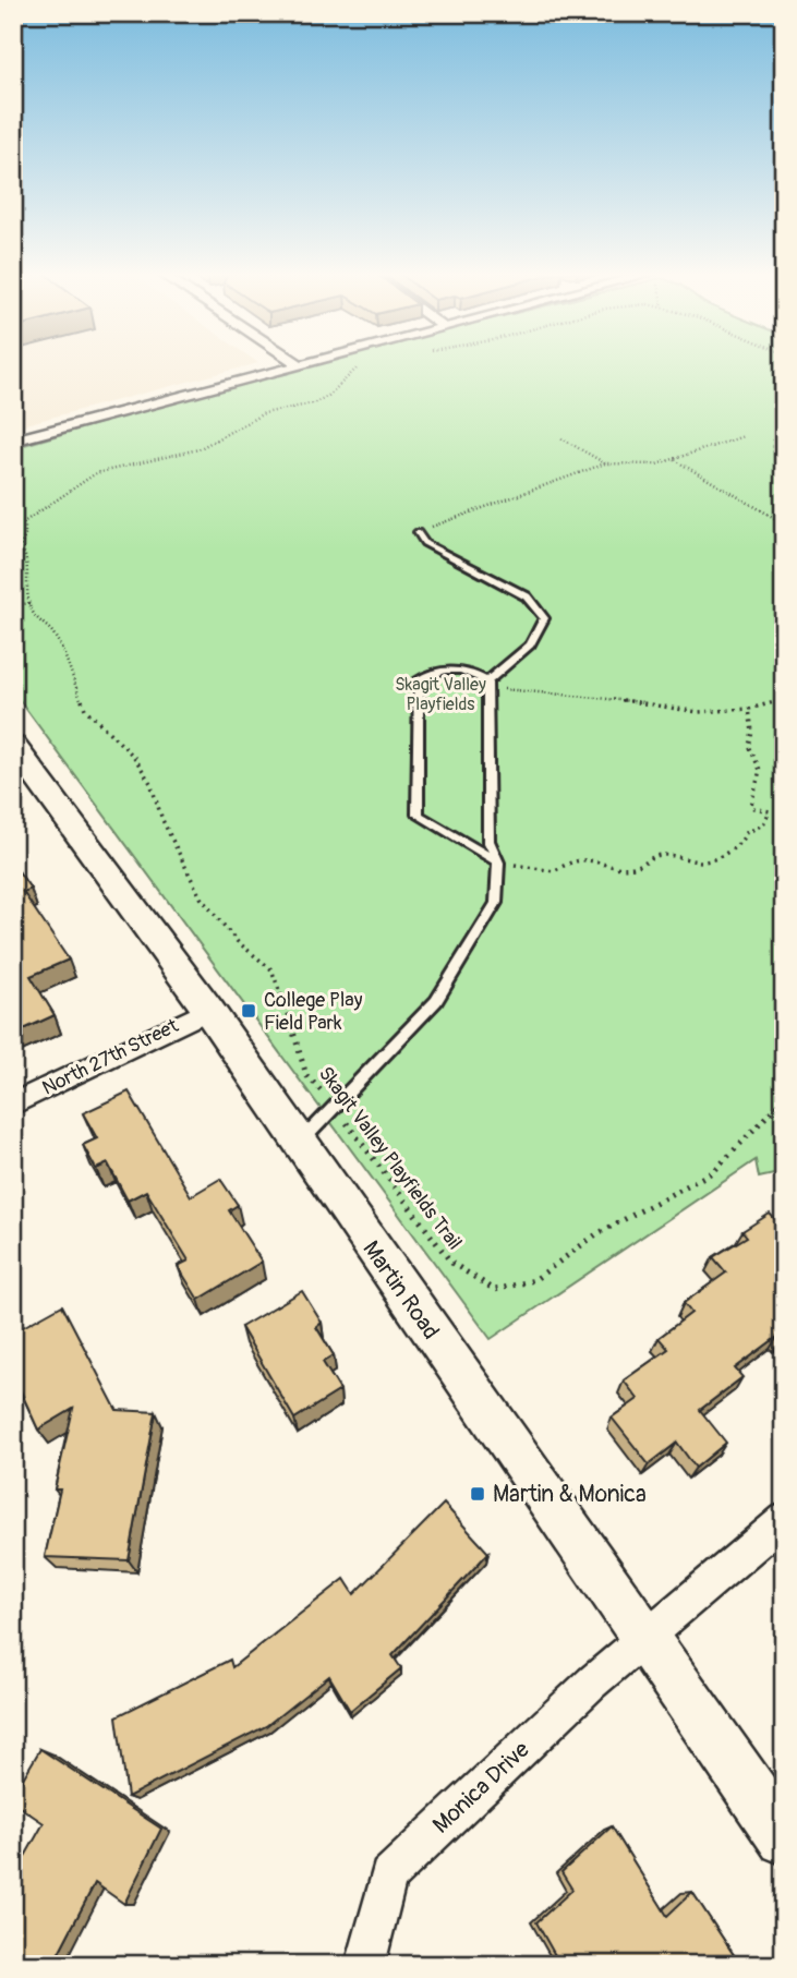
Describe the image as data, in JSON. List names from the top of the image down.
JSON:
{
  "streets": {
    "street": ["North 27th Street", "Martin Road", "Monica Drive"],
    "path": ["Skagit Valley Playfields Trail"]
  },
  "crossings": [
    ["North 27th Street", "Martin Road"],
    ["Martin Road", "Monica Drive"]
  ],
  "parks": ["Skagit Valley Playfields"],
  "places": {
    "transit": ["College Play Field Park", "Martin & Monica"]
  }
}
